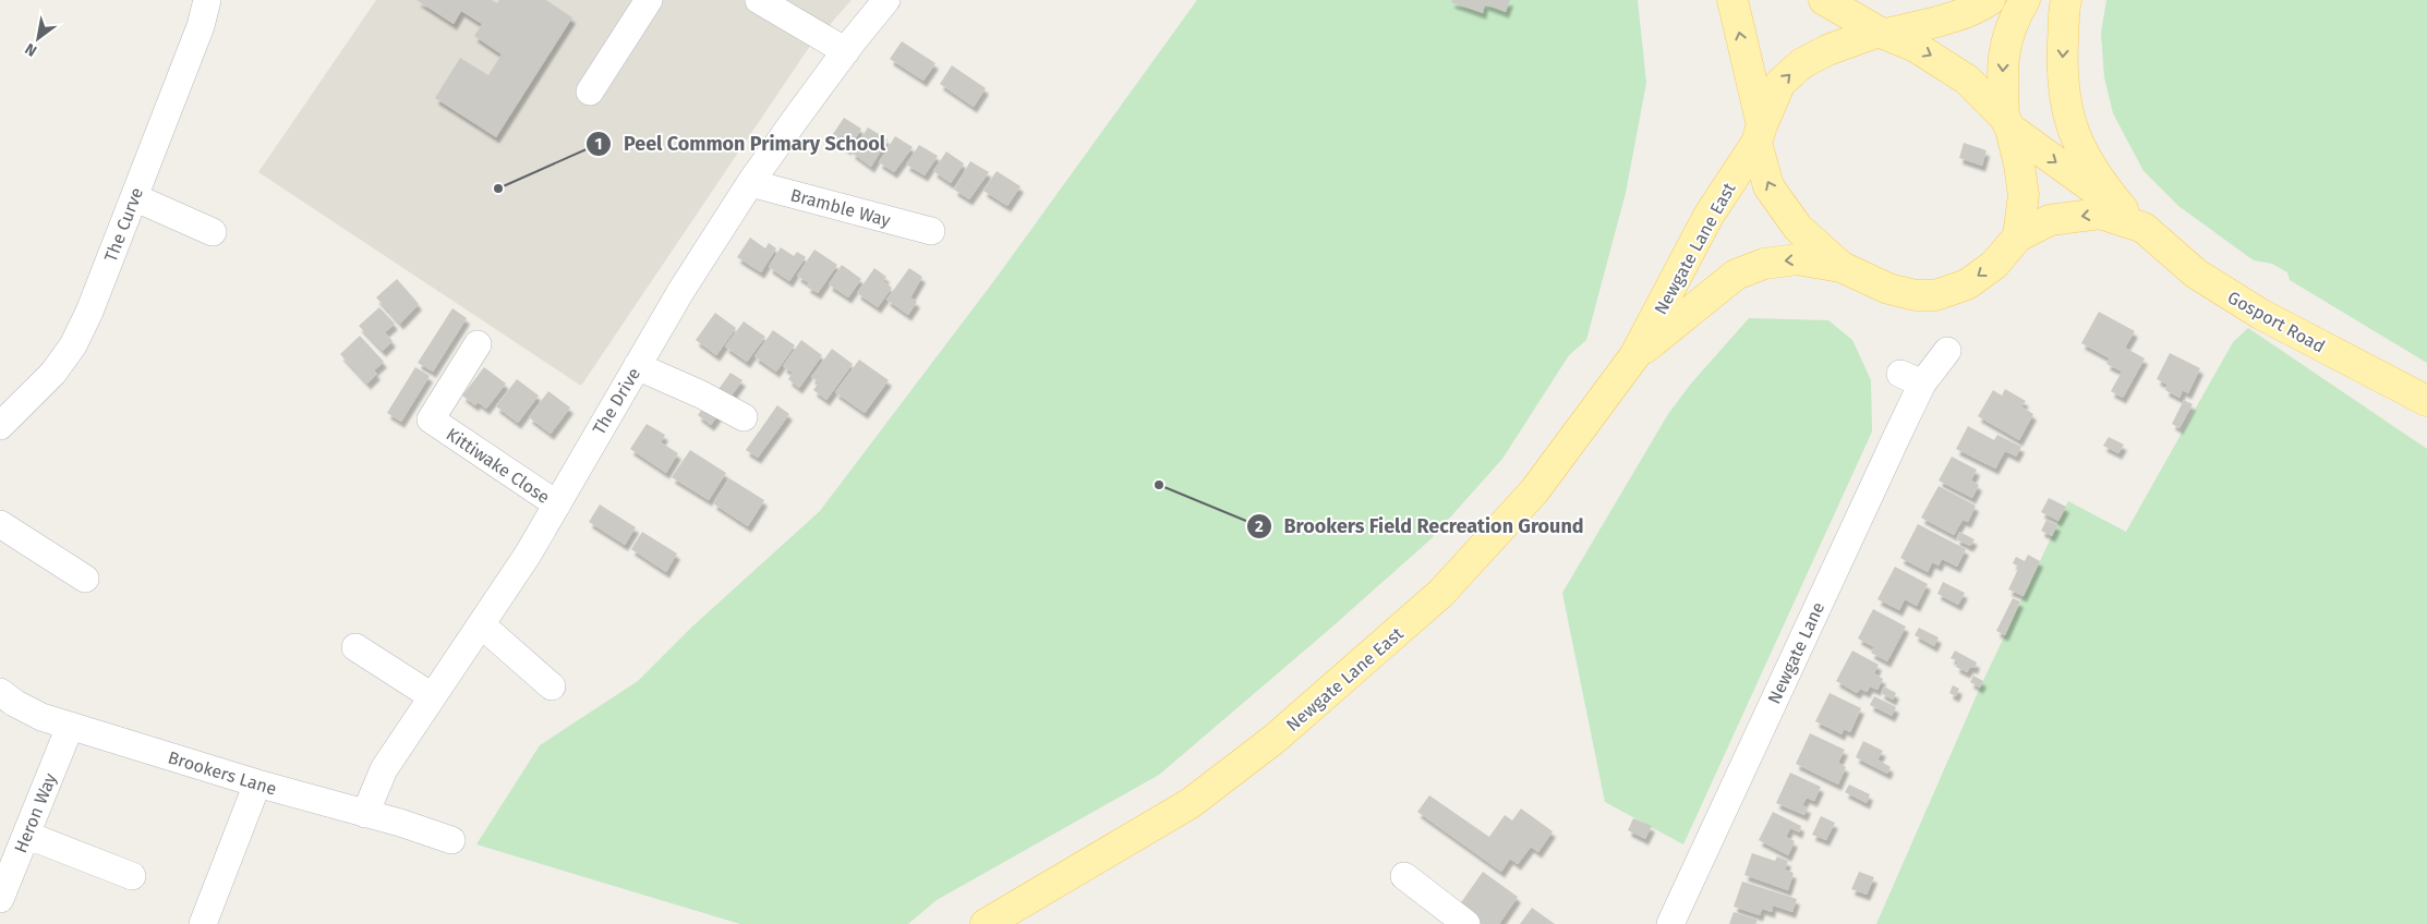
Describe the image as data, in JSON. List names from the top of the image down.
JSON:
{
  "streets": {
    "main road": ["Newgate Lane East", "Gosport Road"],
    "street": [
      "Bramble Way",
      "The Curve",
      "The Drive",
      "Kittiwake Close",
      "Newgate Lane",
      "Brookers Lane",
      "Heron Way"
    ]
  },
  "crossings": [
    ["Bramble Way", "The Drive"],
    ["The Drive", "Kittiwake Close"],
    ["The Drive", "Brookers Lane"],
    ["Brookers Lane", "Heron Way"]
  ],
  "places": ["Peel Common Primary School", "Brookers Field Recreation Ground"],
  "north": "bottom left"
}
